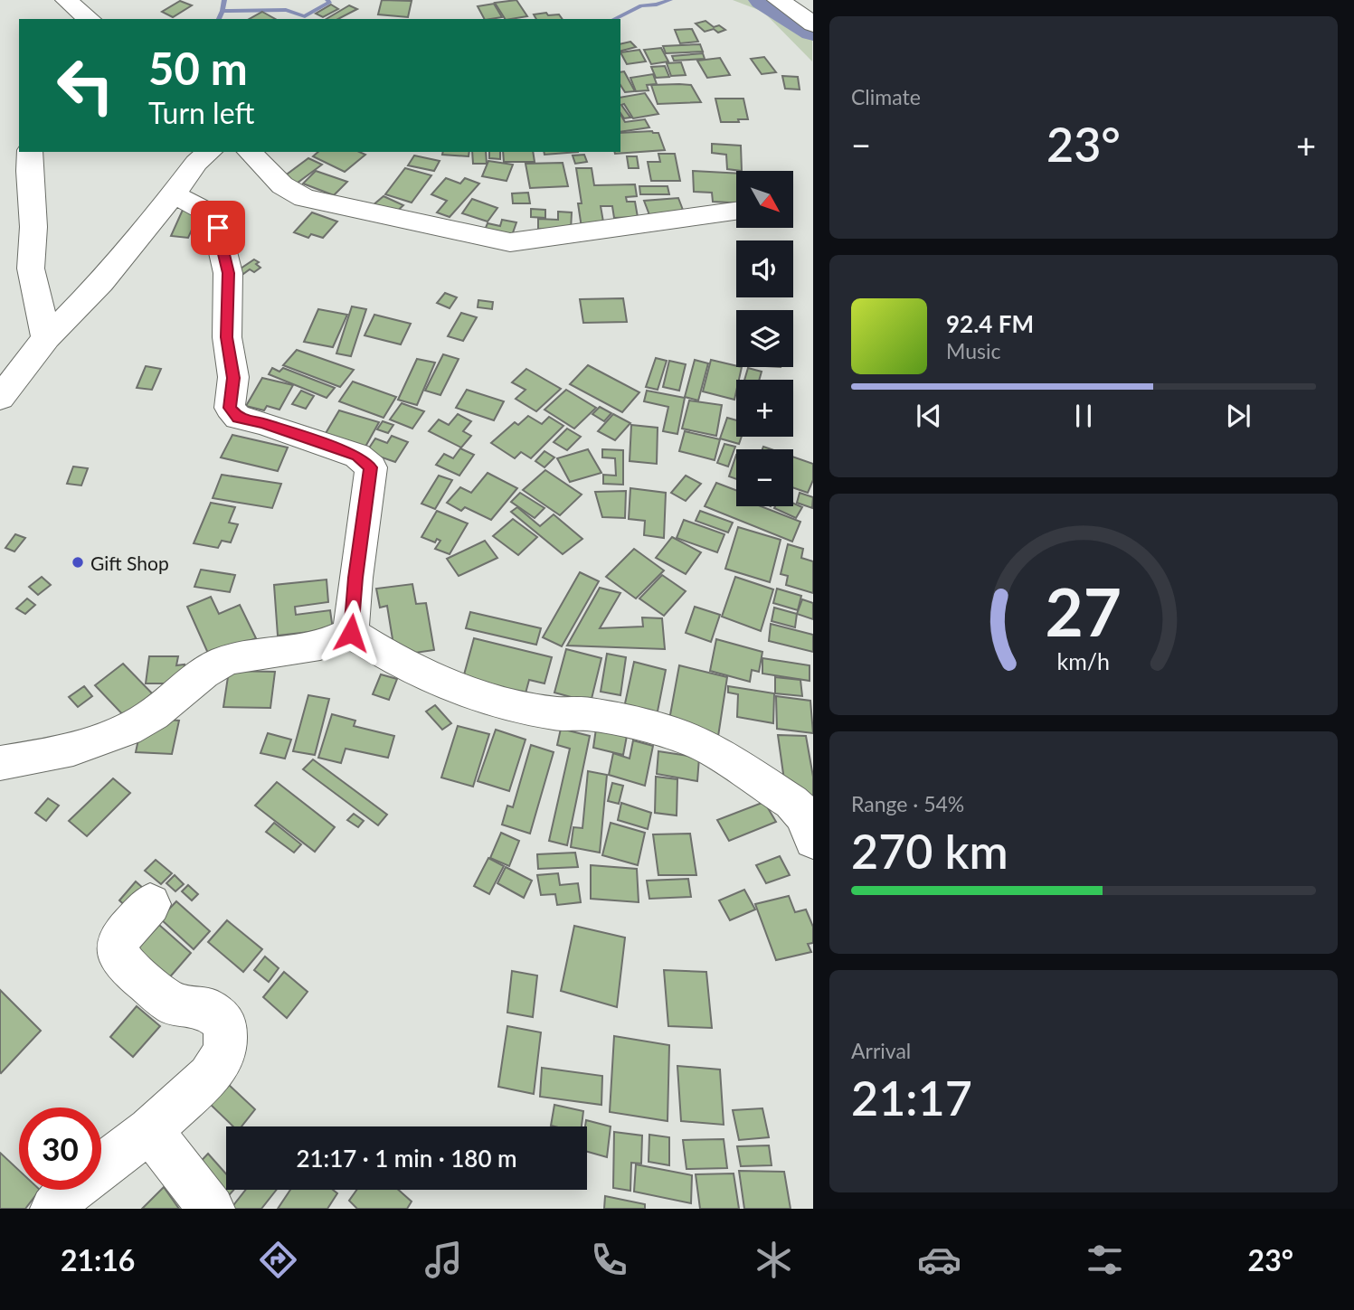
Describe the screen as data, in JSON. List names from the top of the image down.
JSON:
{
  "places": ["Gift Shop"],
  "north": "bottom right",
  "page": {
    "tile": [
      "Climate",
      ["Range · 54%", "270 km"],
      ["Arrival", "21:17"]
    ],
    "turn": ["50 m", "Turn left"],
    "heat": ["−", "23°", "+"],
    "map_buttons": ["+", "−"],
    "song": ["92.4 FM", "Music"],
    "limit": "30",
    "trip": "21:17 · 1 min · 180 m",
    "tabs": ["21:16", "23°"],
    "gauge": ["27", "km/h"]
  }
}
